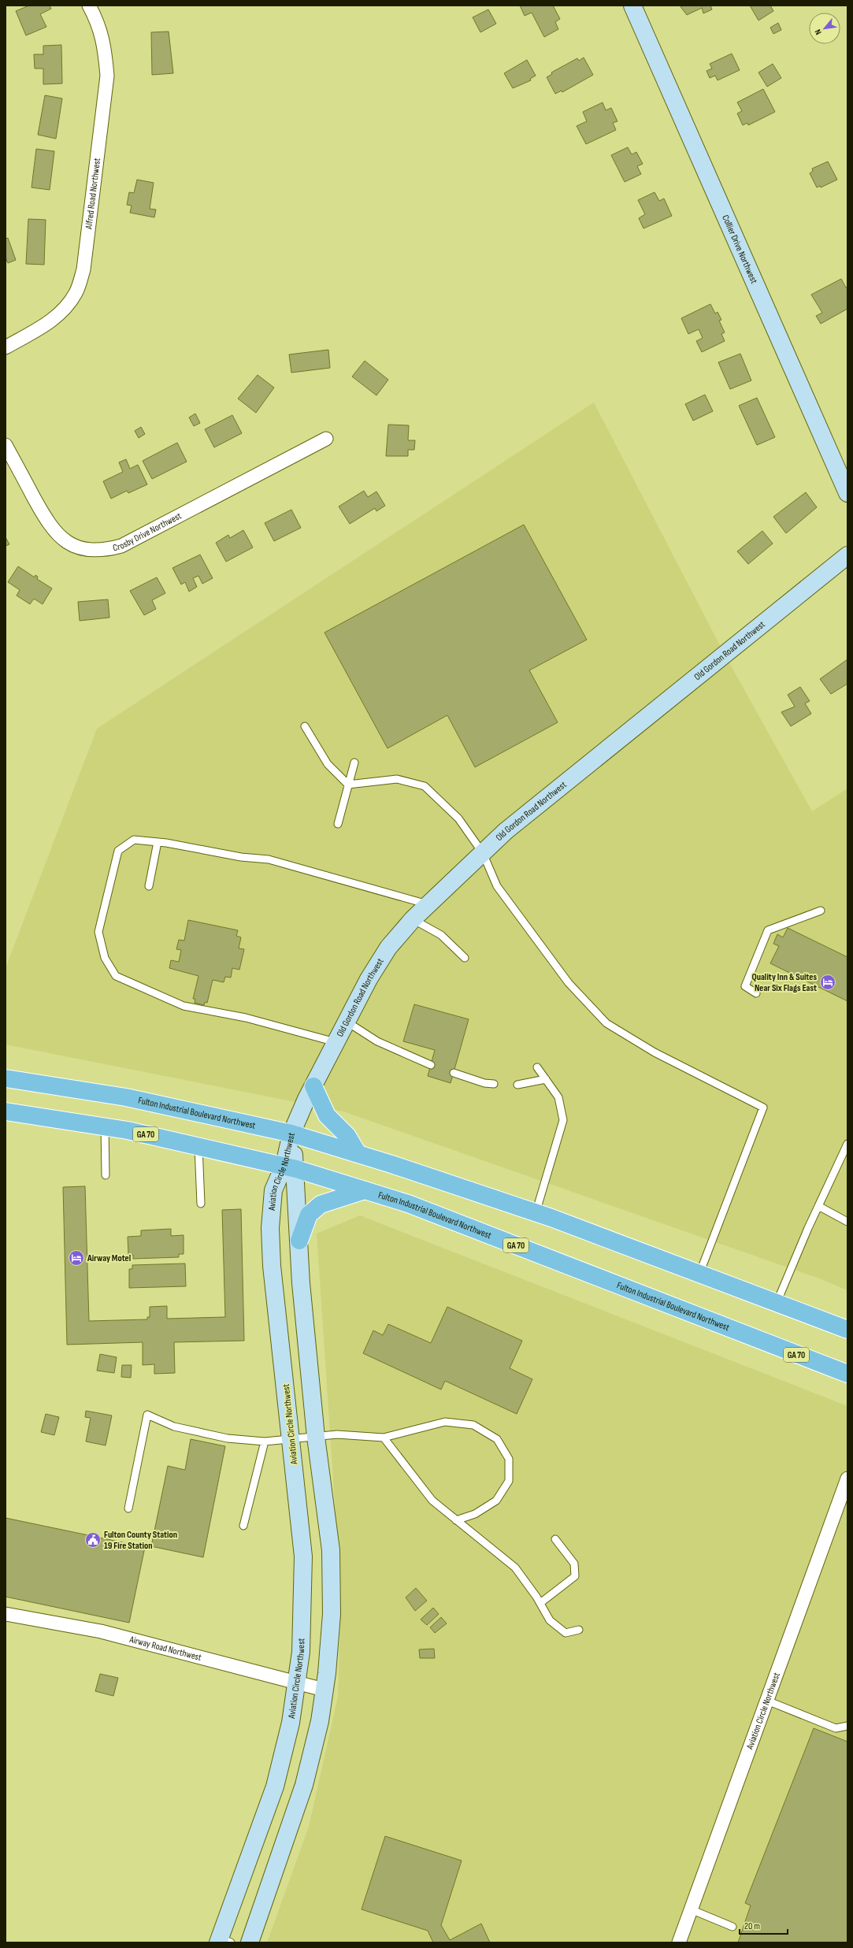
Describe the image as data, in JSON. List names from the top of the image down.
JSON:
{
  "streets": {
    "main road": ["Fulton Industrial Boulevard Northwest", "GA 70"],
    "street": [
      "Alfred Road Northwest",
      "Collier Drive Northwest",
      "Crosby Drive Northwest",
      "Old Gordon Road Northwest",
      "Aviation Circle Northwest",
      "Airway Road Northwest"
    ]
  },
  "crossings": [
    ["Old Gordon Road Northwest", "Fulton Industrial Boulevard Northwest"],
    ["Old Gordon Road Northwest", "Aviation Circle Northwest"],
    ["Fulton Industrial Boulevard Northwest", "Aviation Circle Northwest"],
    ["Aviation Circle Northwest", "Airway Road Northwest"]
  ],
  "places": {
    "hotel": ["Quality Inn & Suites Near Six Flags East", "Airway Motel"],
    "public building": ["Fulton County Station 19 Fire Station"]
  },
  "scale_bar": "20 m",
  "north": "bottom left"
}
